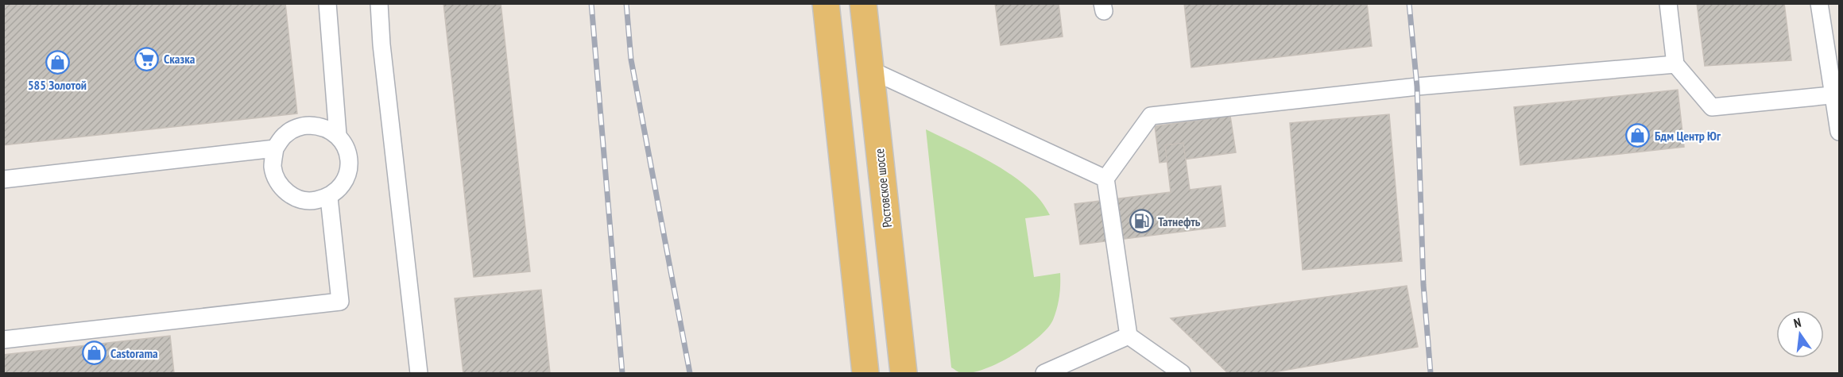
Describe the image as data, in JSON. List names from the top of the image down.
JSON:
{
  "streets": {
    "main road": ["Ростовское шоссе"]
  },
  "places": {
    "supermarket": ["Сказка"],
    "shop": ["585 Золотой", "Бдм Центр Юг", "Castorama"],
    "fuel station": ["Татнефть"]
  },
  "north": "top"
}
